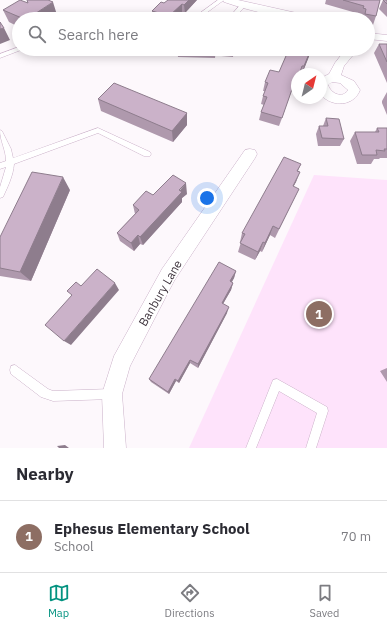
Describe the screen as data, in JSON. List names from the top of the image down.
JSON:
{
  "streets": {
    "street": ["Banbury Lane"]
  },
  "north": "top right",
  "page": {
    "search": "Search here",
    "pins": "1",
    "heading": "Nearby",
    "list": [
      {
        "mark": "1",
        "name": "Ephesus Elementary School",
        "note": "School",
        "value": "70 m"
      }
    ],
    "nav": ["Map", "Directions", "Saved"]
  }
}
